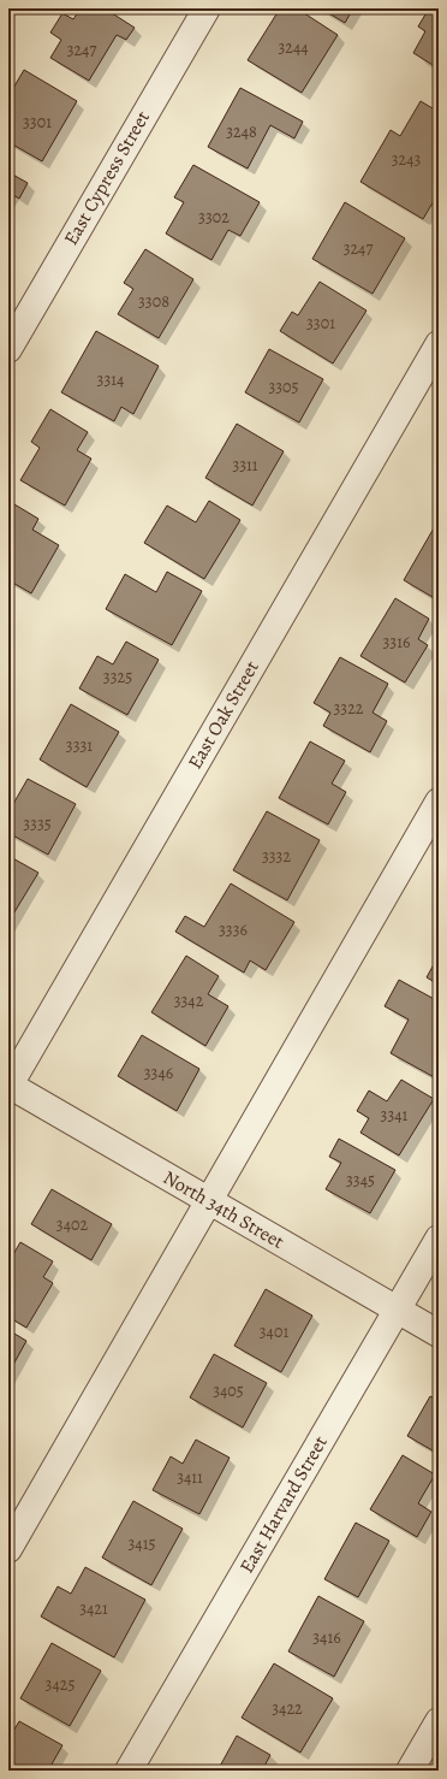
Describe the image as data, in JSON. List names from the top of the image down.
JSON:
{
  "streets": {
    "street": [
      "East Cypress Street",
      "East Oak Street",
      "North 34th Street",
      "East Harvard Street"
    ]
  },
  "crossings": [
    ["East Oak Street", "North 34th Street"],
    ["North 34th Street", "East Harvard Street"]
  ],
  "house_numbers": [
    "3244",
    "3247",
    "3301",
    "3248",
    "3243",
    "3302",
    "3247",
    "3308",
    "3301",
    "3314",
    "3305",
    "3311",
    "3316",
    "3325",
    "3322",
    "3331",
    "3335",
    "3332",
    "3336",
    "3342",
    "3346",
    "3341",
    "3345",
    "3402",
    "3401",
    "3405",
    "3411",
    "3415",
    "3421",
    "3416",
    "3425",
    "3422"
  ]
}
